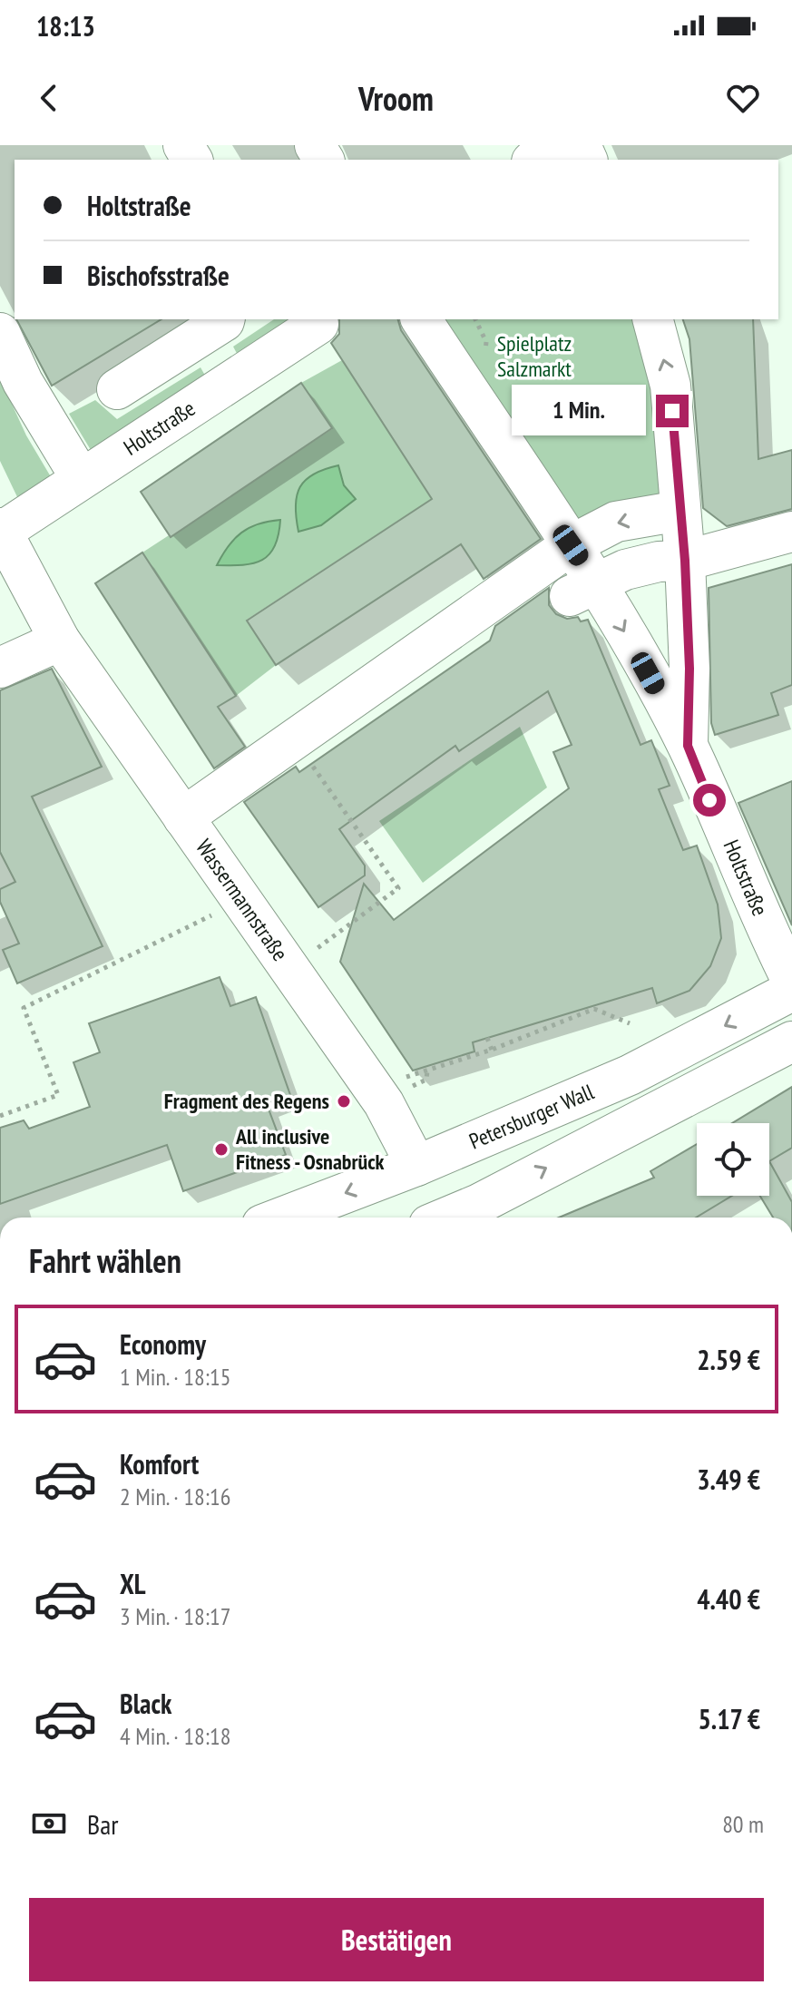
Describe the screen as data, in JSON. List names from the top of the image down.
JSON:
{
  "streets": {
    "street": ["Holtstraße", "Wassermannstraße", "Petersburger Wall"]
  },
  "crossings": [
    ["Holtstraße", "Wassermannstraße"],
    ["Wassermannstraße", "Petersburger Wall"]
  ],
  "parks": ["Spielplatz Salzmarkt"],
  "places": ["Fragment des Regens", "All inclusive Fitness - Osnabrück"],
  "page": {
    "status": "18:13",
    "header": "Vroom",
    "banner": ["Holtstraße", "Bischofsstraße"],
    "bubble": "1 Min.",
    "heading": "Fahrt wählen",
    "list": [
      {
        "name": "Economy",
        "note": "1 Min. · 18:15",
        "value": "2.59 €"
      },
      {
        "name": "Komfort",
        "note": "2 Min. · 18:16",
        "value": "3.49 €"
      },
      {
        "name": "XL",
        "note": "3 Min. · 18:17",
        "value": "4.40 €"
      },
      {
        "name": "Black",
        "note": "4 Min. · 18:18",
        "value": "5.17 €"
      }
    ],
    "pay": ["Bar", "80 m"],
    "buttons": "Bestätigen"
  }
}
